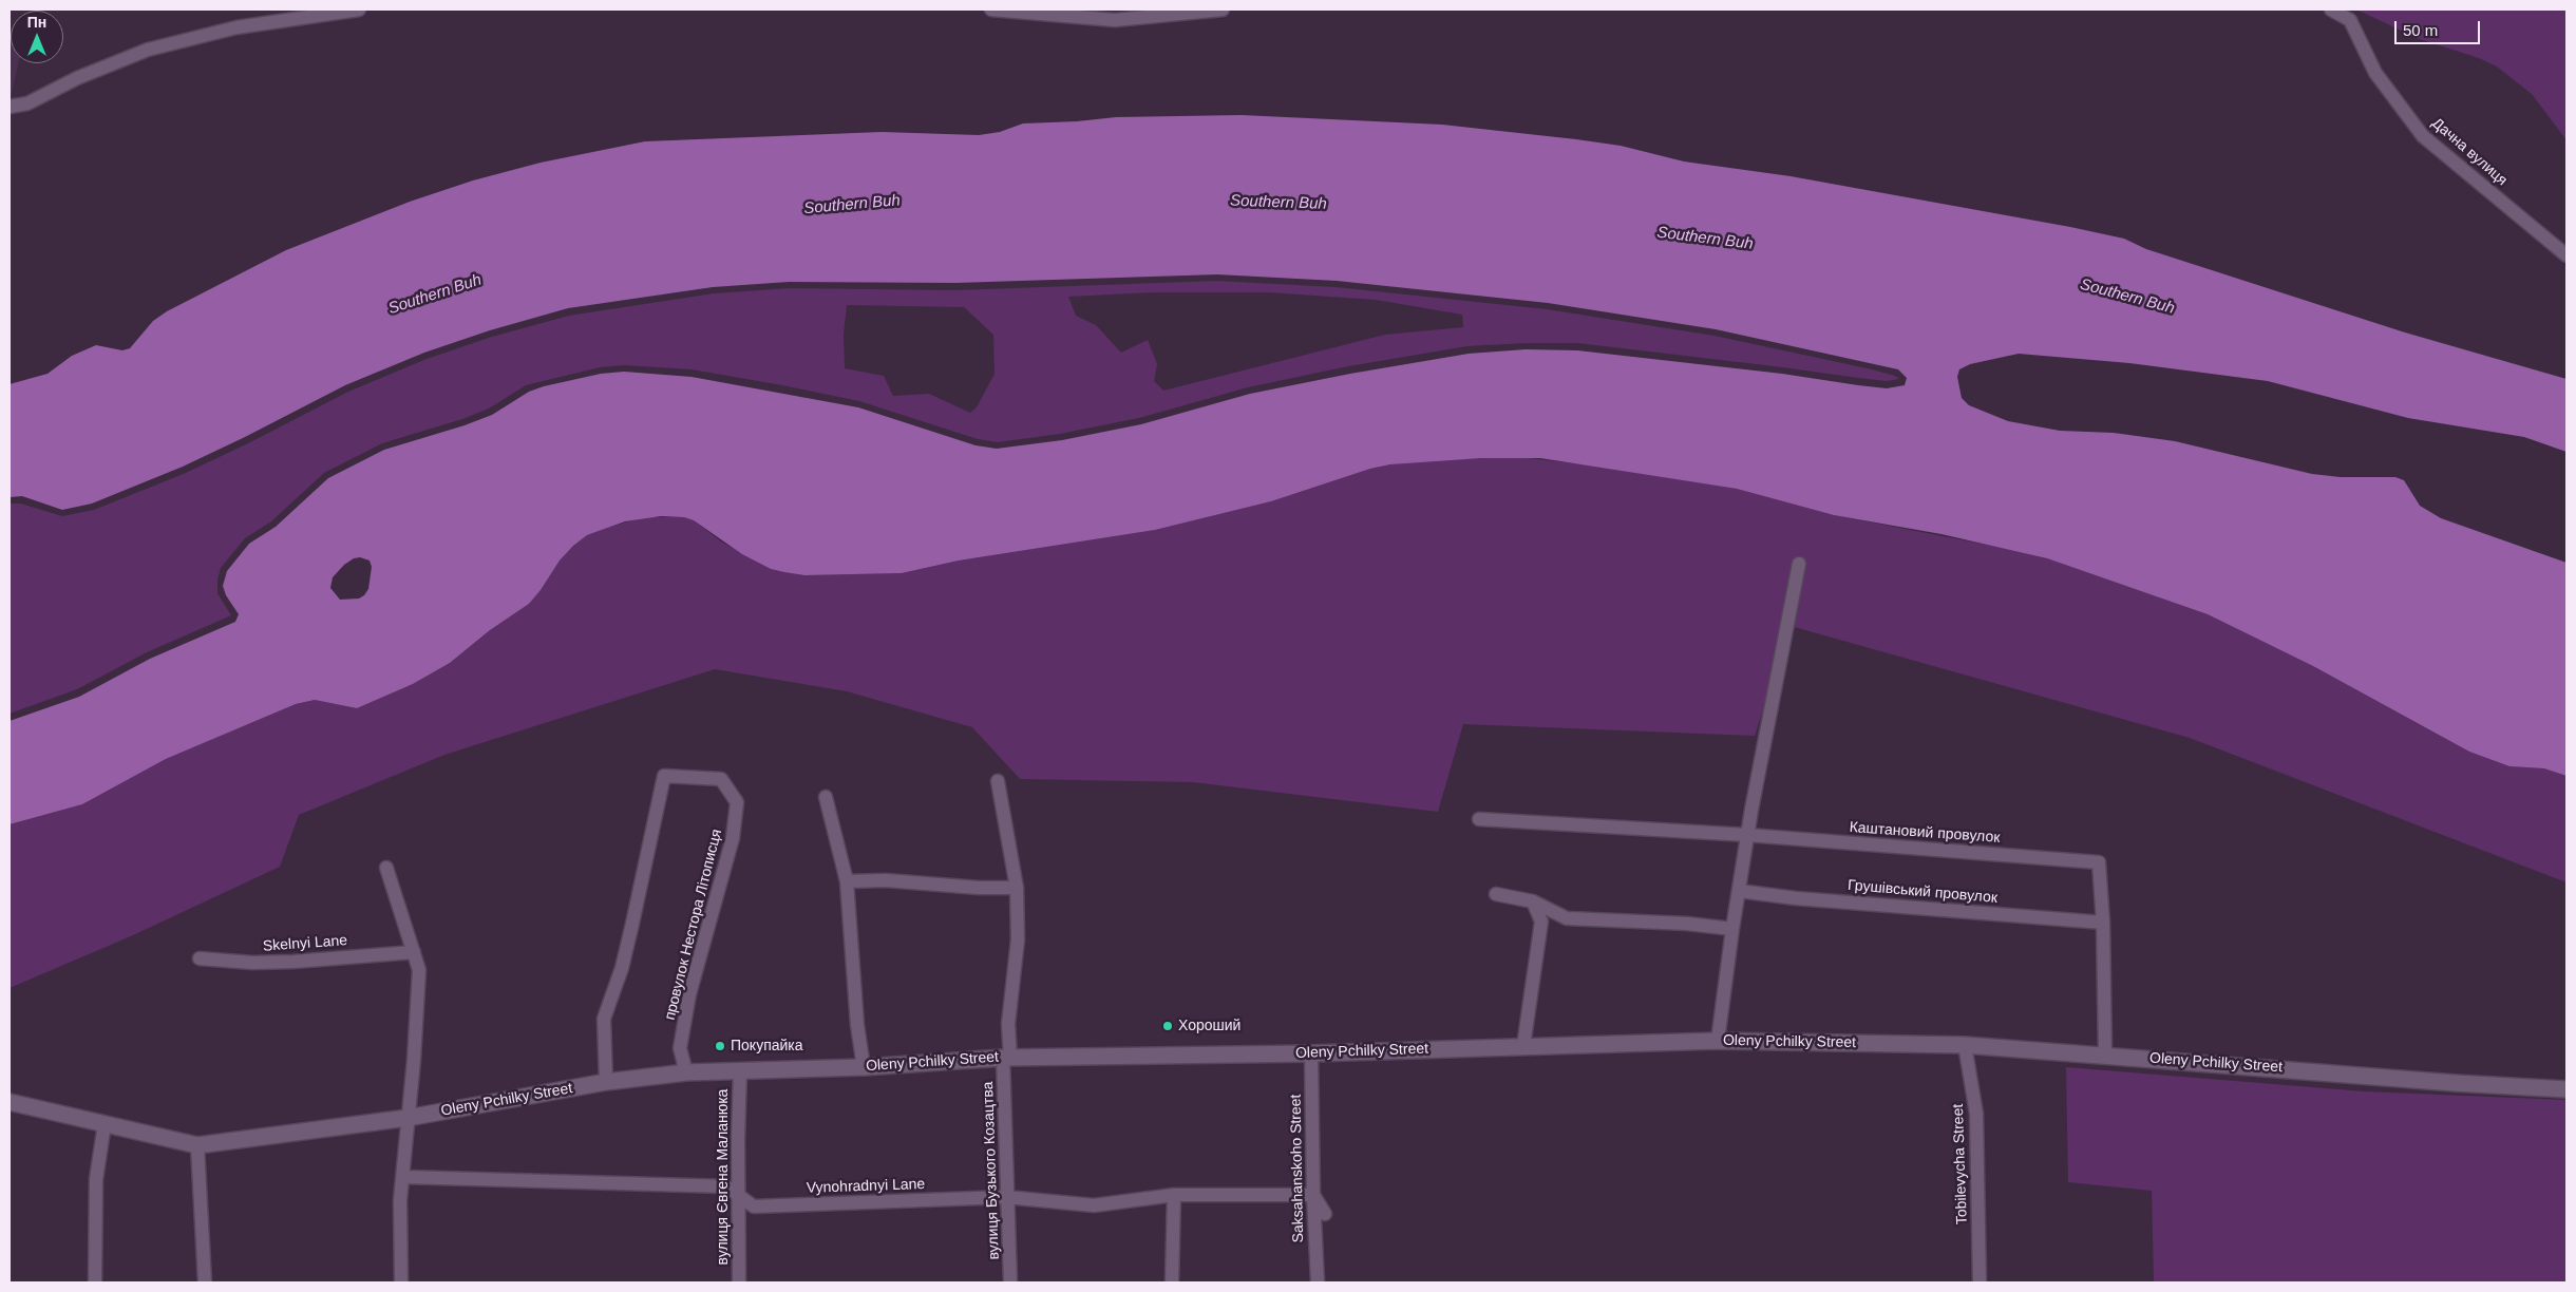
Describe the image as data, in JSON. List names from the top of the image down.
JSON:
{
  "streets": {
    "street": [
      "Дачна вулиця",
      "Каштановий провулок",
      "Грушівський провулок",
      "провулок Нестора Літописця",
      "Skelnyi Lane",
      "Oleny Pchilky Street",
      "Tobilevycha Street",
      "Saksahanskoho Street",
      "вулиця Бузького Козацтва",
      "вулиця Євгена Маланюка",
      "Vynohradnyi Lane"
    ]
  },
  "crossings": [
    ["Каштановий провулок", "Грушівський провулок"],
    ["провулок Нестора Літописця", "Oleny Pchilky Street"],
    ["Oleny Pchilky Street", "Tobilevycha Street"],
    ["Oleny Pchilky Street", "Saksahanskoho Street"],
    ["Oleny Pchilky Street", "вулиця Бузького Козацтва"],
    ["Oleny Pchilky Street", "вулиця Євгена Маланюка"],
    ["Saksahanskoho Street", "Vynohradnyi Lane"],
    ["вулиця Бузького Козацтва", "Vynohradnyi Lane"],
    ["вулиця Євгена Маланюка", "Vynohradnyi Lane"]
  ],
  "water": ["Southern Buh"],
  "places": ["Хороший", "Покупайка"],
  "scale_bar": "50 m",
  "north": "top"
}
